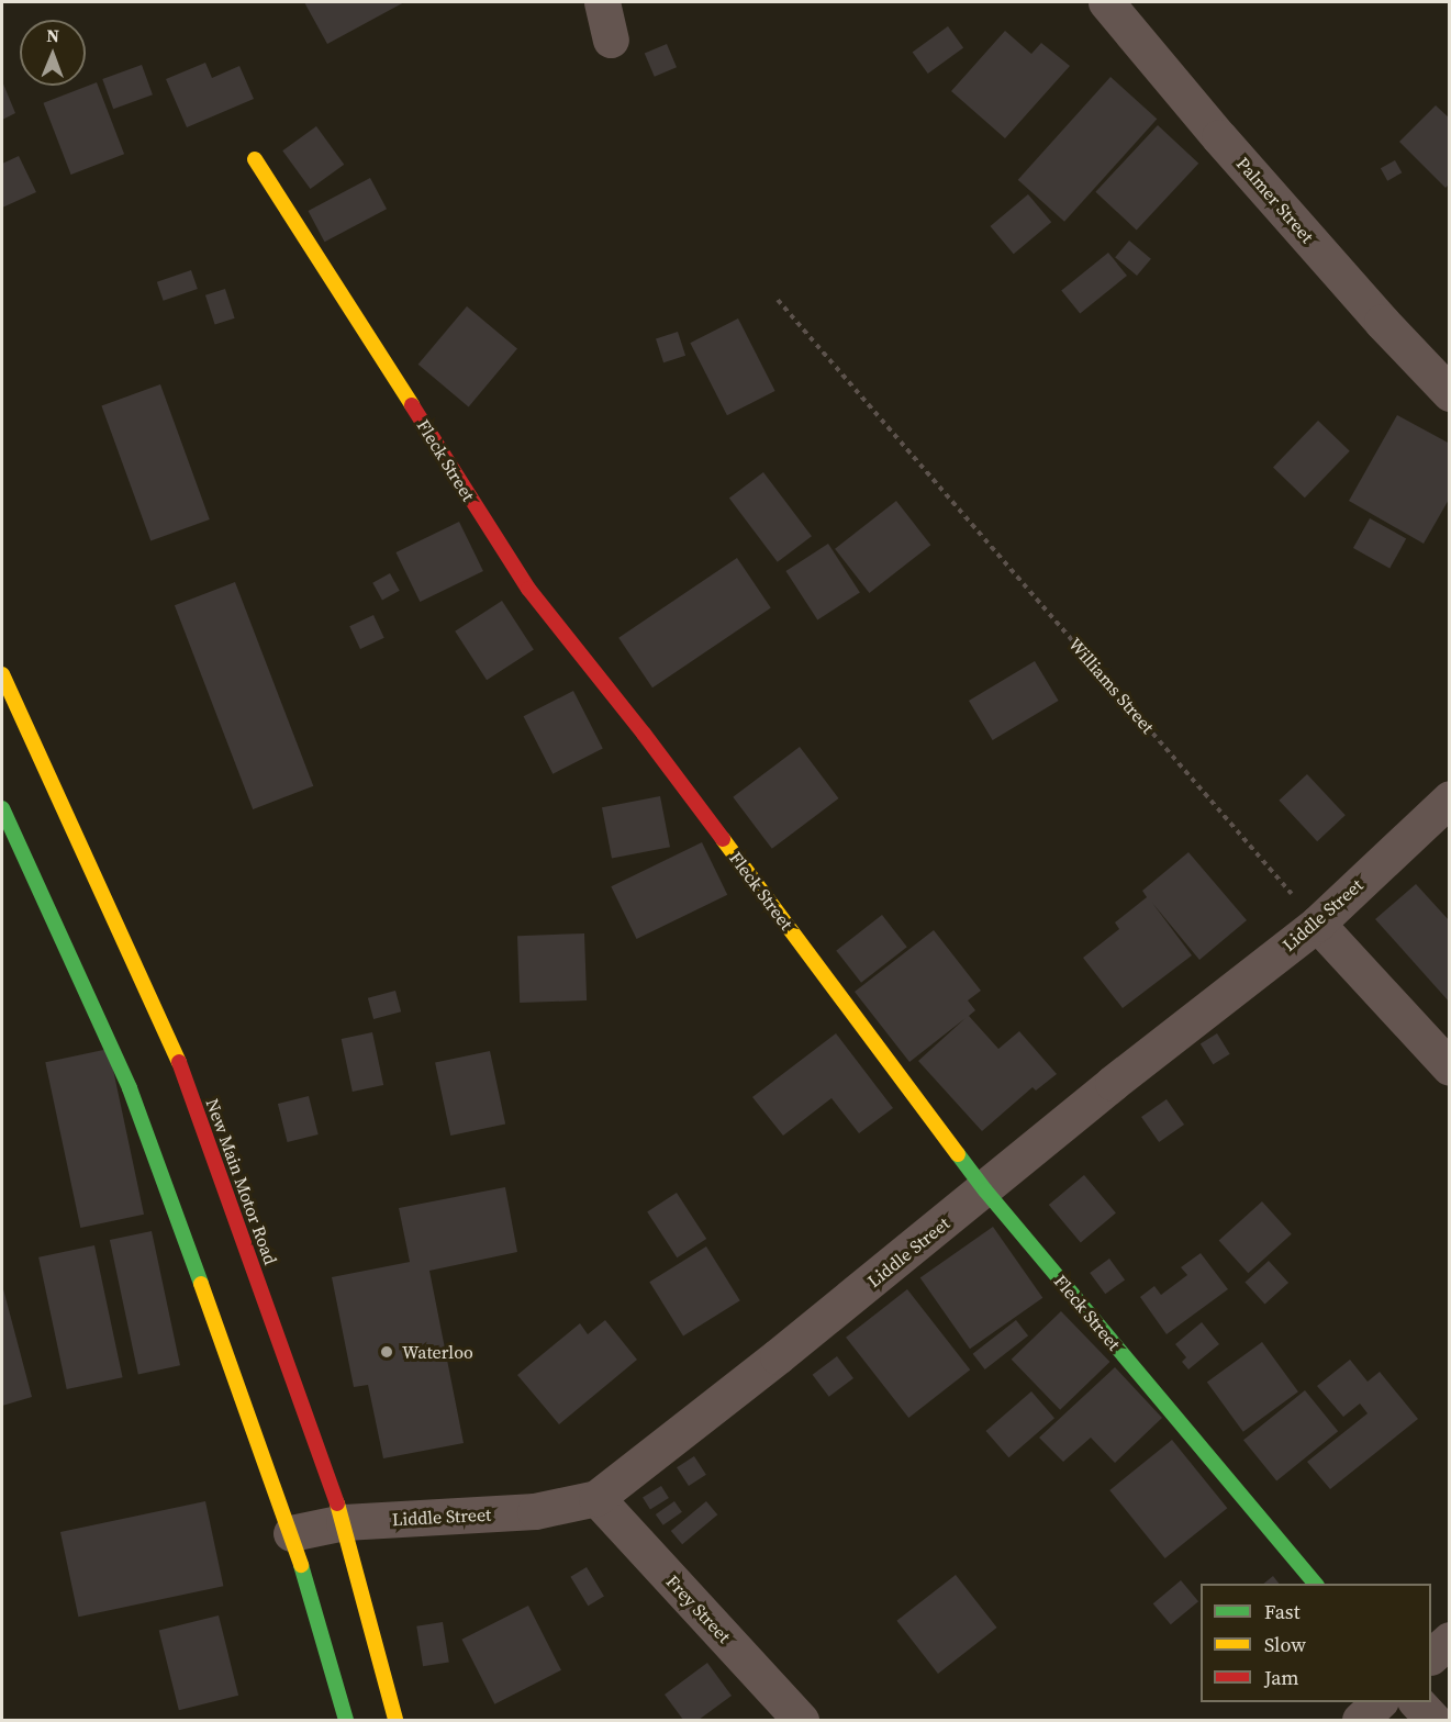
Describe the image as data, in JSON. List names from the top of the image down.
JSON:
{
  "streets": {
    "main road": ["Fleck Street", "New Main Motor Road"],
    "street": ["Palmer Street", "Liddle Street", "Frey Street"],
    "path": ["Williams Street"]
  },
  "crossings": [
    ["Fleck Street", "Liddle Street"],
    ["Williams Street", "Liddle Street"],
    ["Liddle Street", "New Main Motor Road"],
    ["Liddle Street", "Frey Street"]
  ],
  "places": ["Waterloo"],
  "legend": ["Fast", "Slow", "Jam"],
  "north": "top"
}
